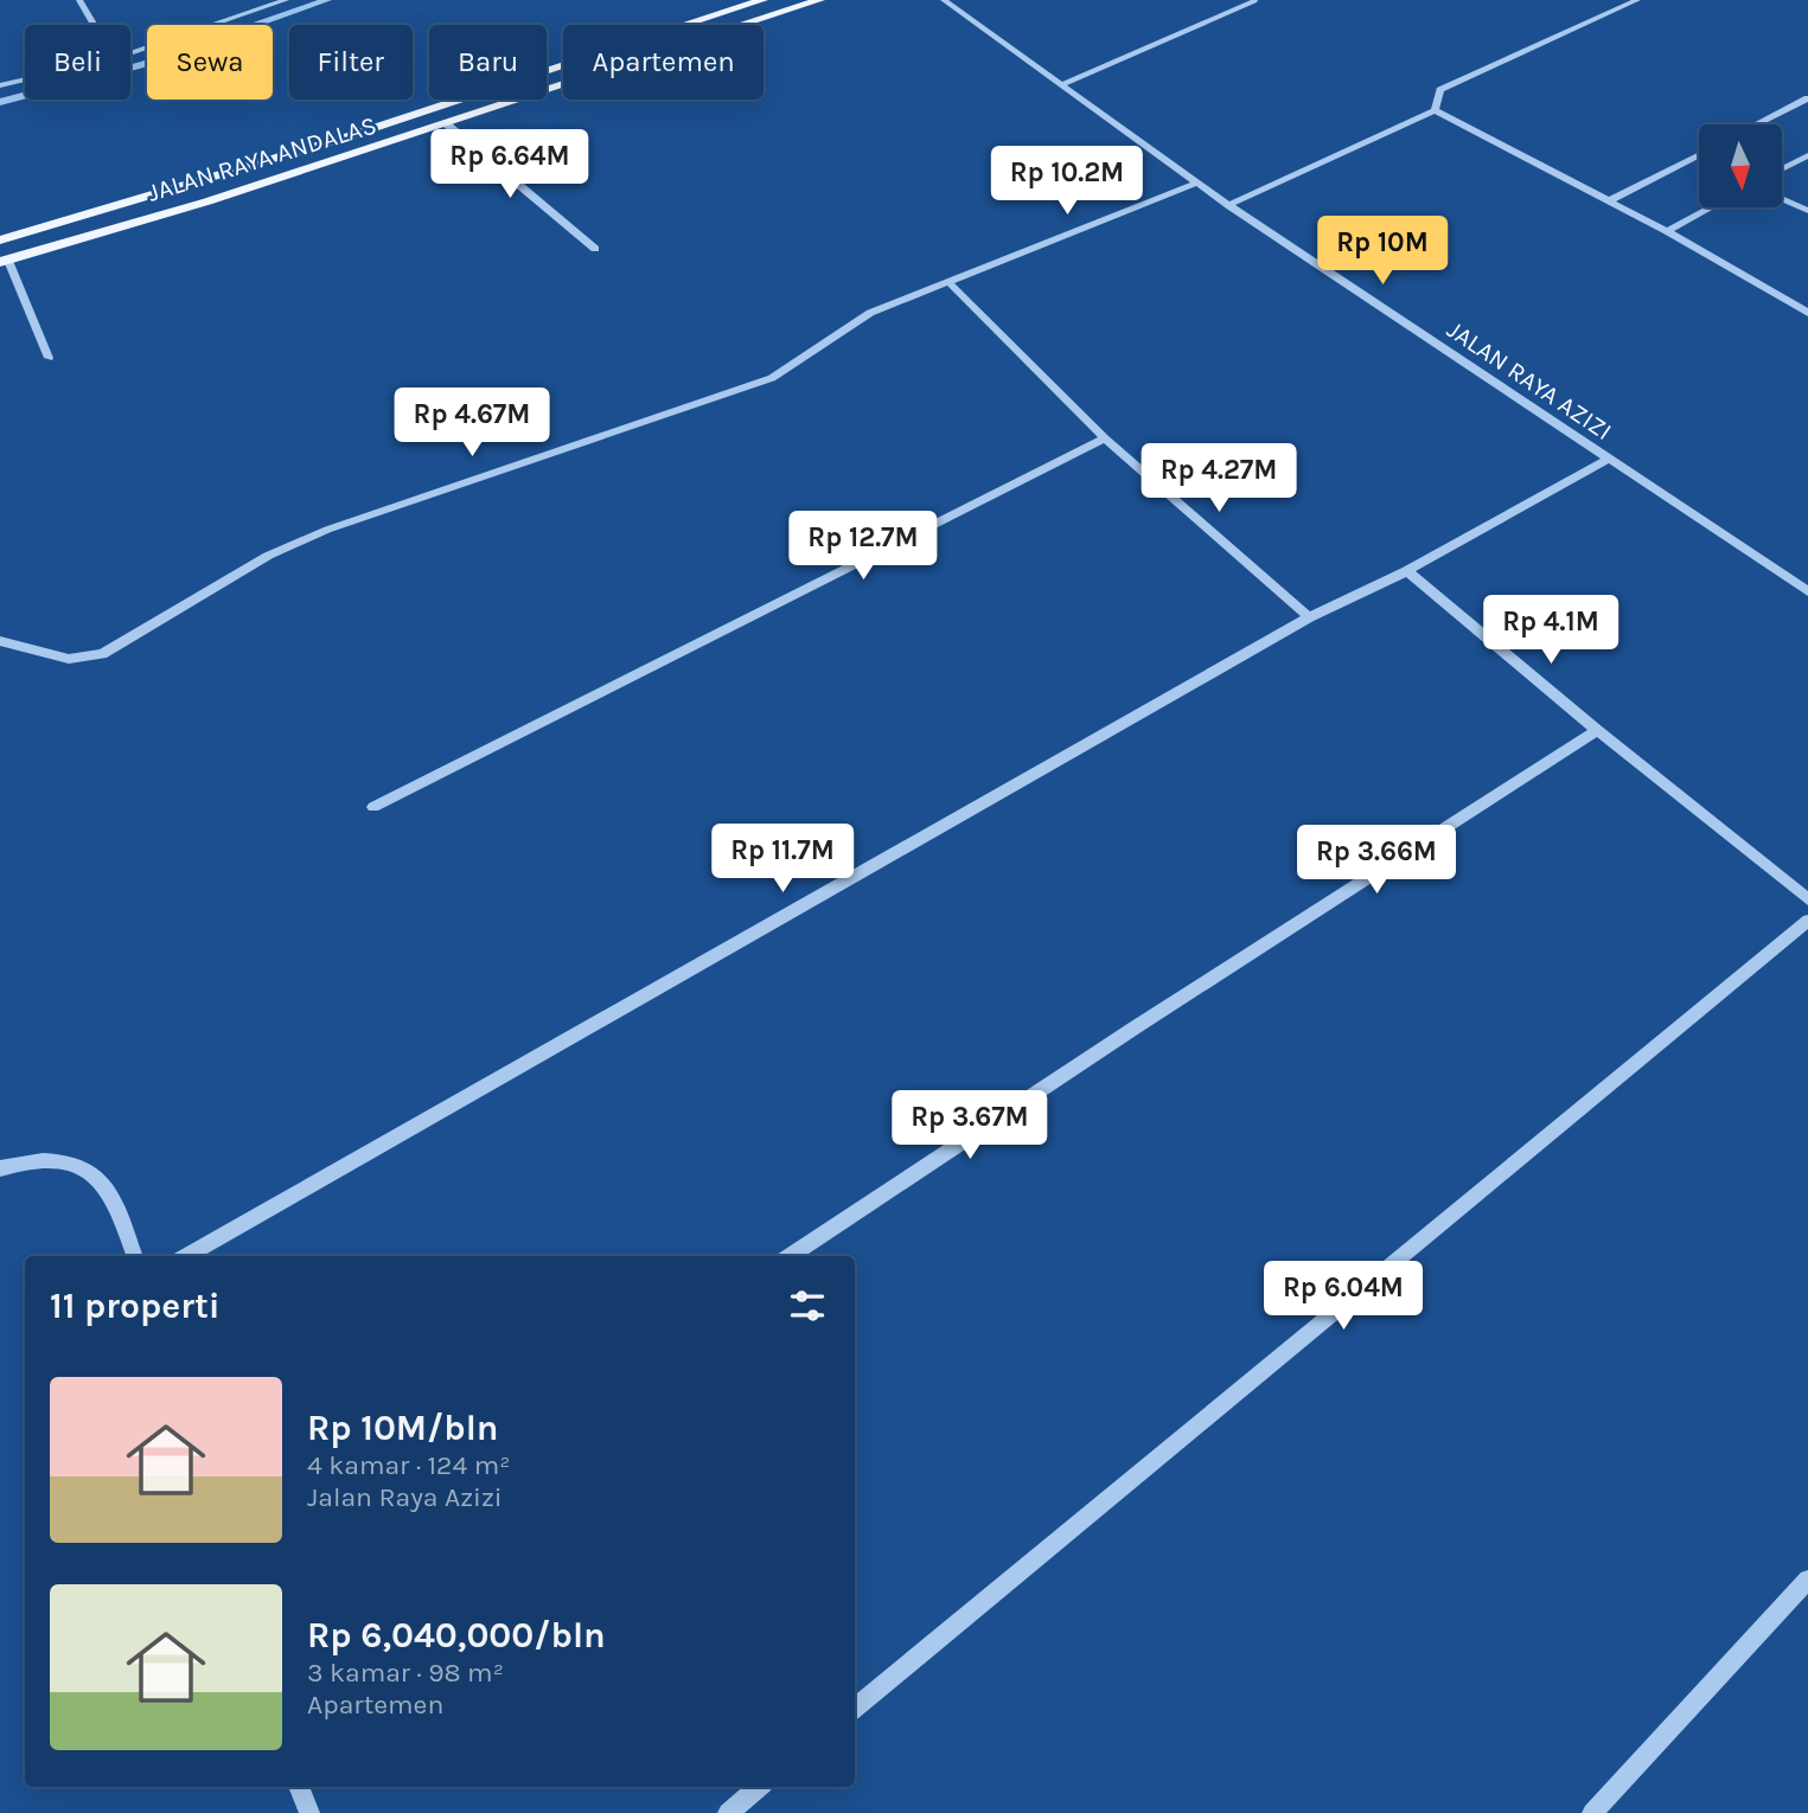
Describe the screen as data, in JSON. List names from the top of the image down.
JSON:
{
  "streets": {
    "main road": ["JALAN RAYA ANDALAS"],
    "street": ["JALAN RAYA AZIZI"]
  },
  "north": "bottom",
  "page": {
    "chip": [
      "Beli",
      "Sewa",
      "Filter",
      "Baru",
      "Apartemen"
    ],
    "price": [
      "Rp 6.64M",
      "Rp 10.2M",
      "Rp 10M",
      "Rp 4.67M",
      "Rp 4.27M",
      "Rp 12.7M",
      "Rp 4.1M",
      "Rp 11.7M",
      "Rp 3.66M",
      "Rp 3.67M",
      "Rp 6.04M"
    ],
    "heading": "11 properti",
    "list": [
      {
        "name": "Rp 10M/bln",
        "note": "4 kamar · 124 m² · Jalan Raya Azizi"
      },
      {
        "name": "Rp 6,040,000/bln",
        "note": "3 kamar · 98 m² · Apartemen"
      }
    ]
  }
}
